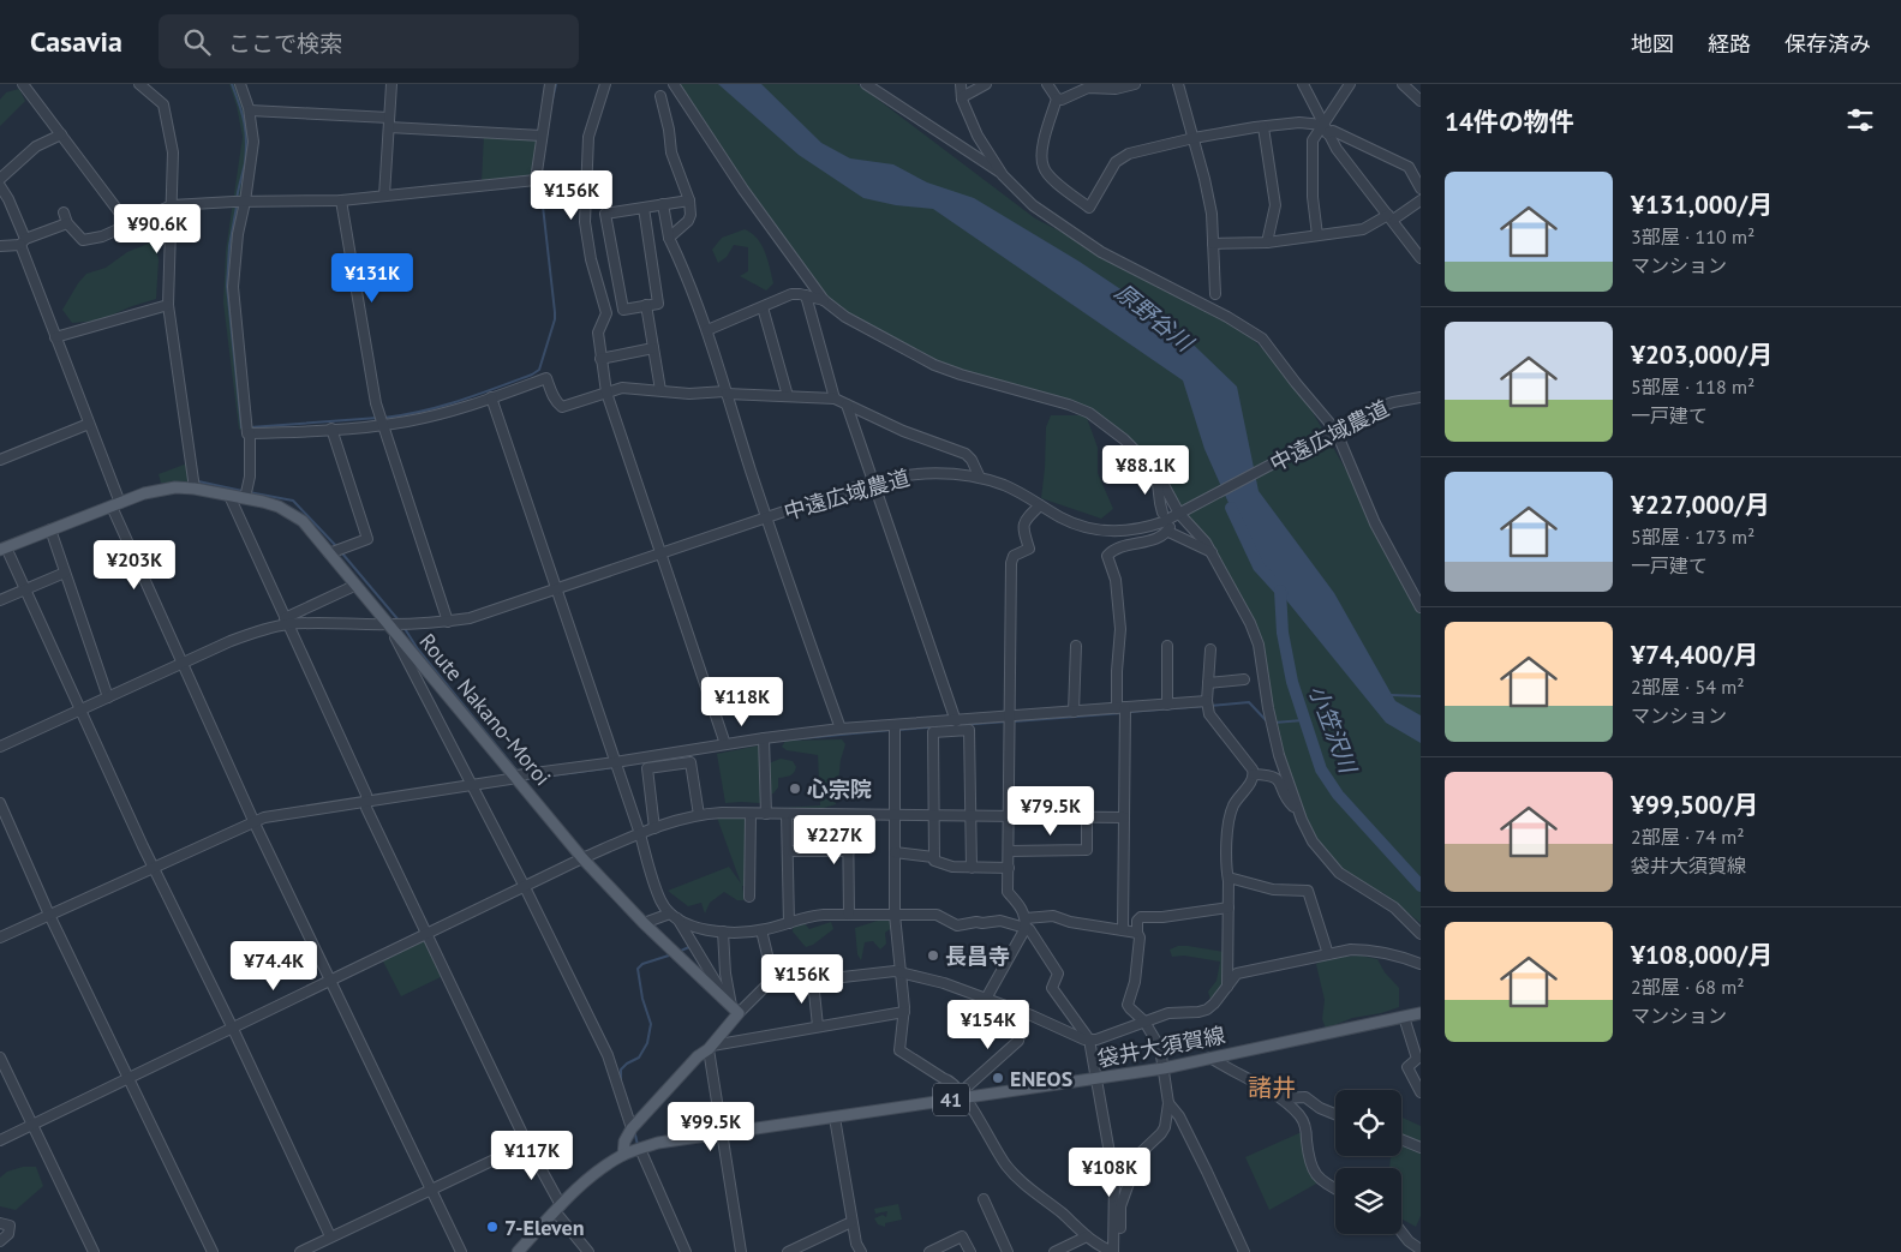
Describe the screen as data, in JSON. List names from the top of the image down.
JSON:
{
  "streets": {
    "main road": ["Route Nakano-Moroi", "袋井大須賀線", "41"],
    "street": ["中遠広域農道"]
  },
  "crossings": [
    ["中遠広域農道", "Route Nakano-Moroi"]
  ],
  "districts": ["諸井"],
  "water": ["原野谷川", "小笠沢川"],
  "places": [
    "心宗院",
    "長昌寺",
    "ENEOS",
    "7-Eleven"
  ],
  "page": {
    "header": "Casavia",
    "search": "ここで検索",
    "nav": ["地図", "経路", "保存済み"],
    "heading": "14件の物件",
    "list": [
      {
        "name": "¥131,000/月",
        "note": "3部屋 · 110 m² · マンション"
      },
      {
        "name": "¥203,000/月",
        "note": "5部屋 · 118 m² · 一戸建て"
      },
      {
        "name": "¥227,000/月",
        "note": "5部屋 · 173 m² · 一戸建て"
      },
      {
        "name": "¥74,400/月",
        "note": "2部屋 · 54 m² · マンション"
      },
      {
        "name": "¥99,500/月",
        "note": "2部屋 · 74 m² · 袋井大須賀線"
      },
      {
        "name": "¥108,000/月",
        "note": "2部屋 · 68 m² · マンション"
      }
    ],
    "price": [
      "¥156K",
      "¥90.6K",
      "¥131K",
      "¥88.1K",
      "¥203K",
      "¥118K",
      "¥79.5K",
      "¥227K",
      "¥74.4K",
      "¥156K",
      "¥154K",
      "¥99.5K",
      "¥117K",
      "¥108K"
    ]
  }
}
